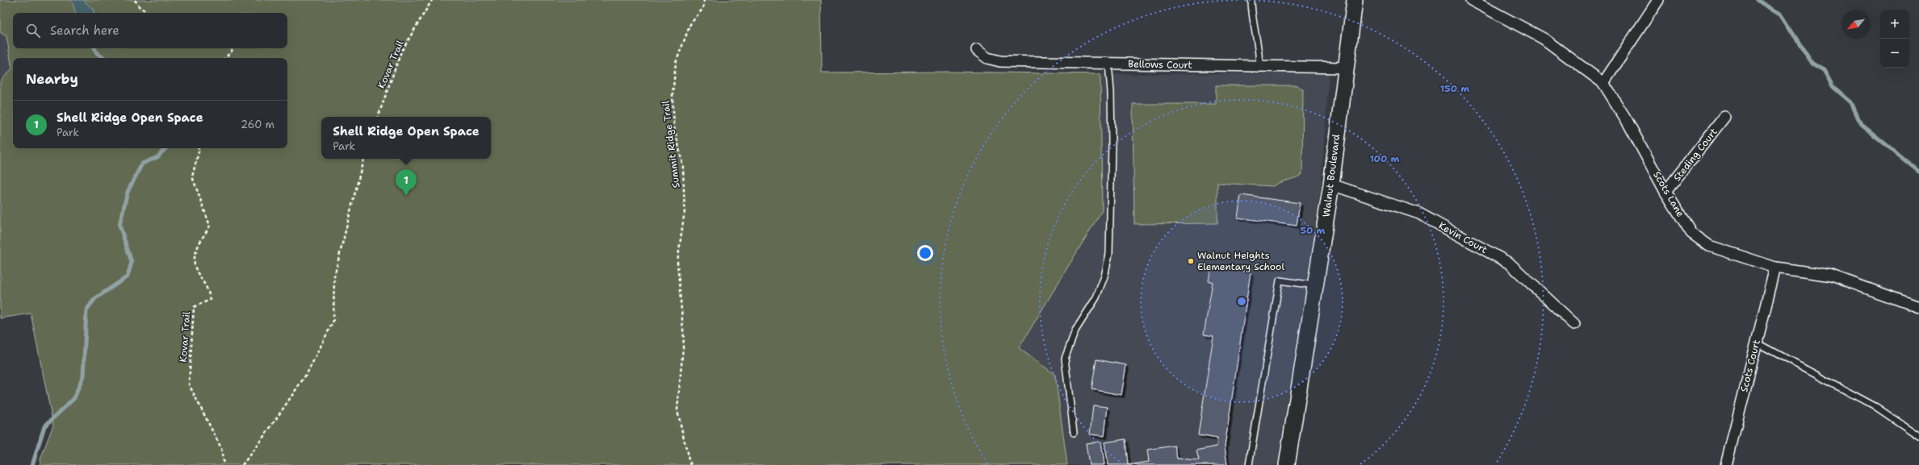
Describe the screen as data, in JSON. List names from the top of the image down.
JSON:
{
  "streets": {
    "street": [
      "Bellows Court",
      "Steding Court",
      "Walnut Boulevard",
      "Scots Lane",
      "Kevin Court",
      "Scots Court"
    ],
    "path": ["Kovar Trail", "Summit Ridge Trail"]
  },
  "crossings": [
    ["Bellows Court", "Walnut Boulevard"],
    ["Steding Court", "Scots Lane"],
    ["Walnut Boulevard", "Kevin Court"],
    ["Scots Lane", "Scots Court"]
  ],
  "places": ["Walnut Heights Elementary School"],
  "north": "bottom left",
  "page": {
    "map_buttons": ["+", "−"],
    "search": "Search here",
    "heading": "Nearby",
    "list": [
      {
        "mark": "1",
        "name": "Shell Ridge Open Space",
        "note": "Park",
        "value": "260 m"
      }
    ],
    "popup": ["Shell Ridge Open Space", "Park"],
    "pins": "1"
  },
  "rings": ["150 m", "100 m", "50 m"]
}
